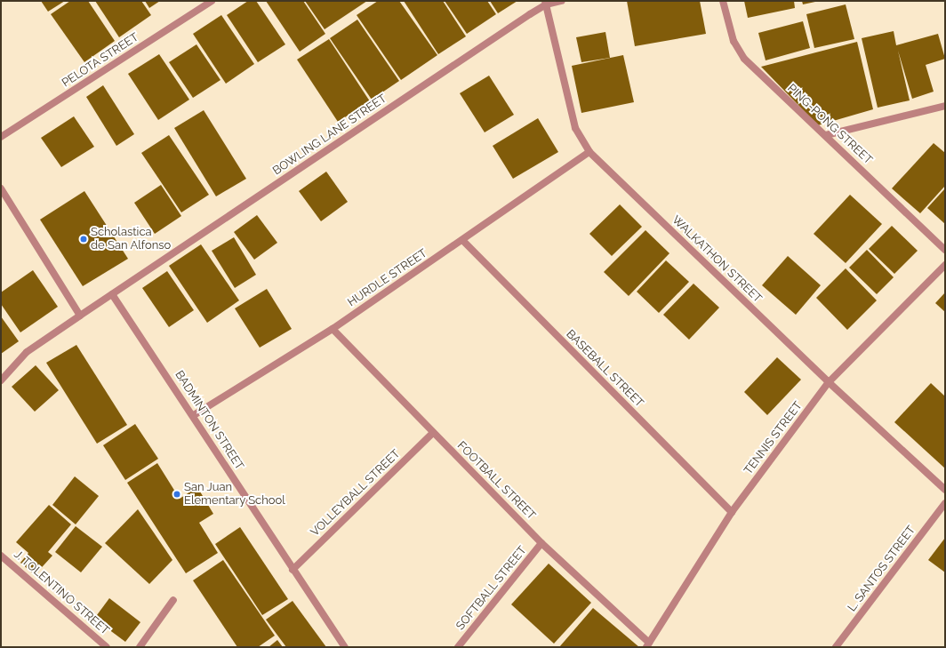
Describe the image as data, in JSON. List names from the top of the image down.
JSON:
{
  "streets": {
    "street": [
      "PELOTA STREET",
      "PING-PONG STREET",
      "BOWLING LANE STREET",
      "WALKATHON STREET",
      "HURDLE STREET",
      "BASEBALL STREET",
      "BADMINTON STREET",
      "TENNIS STREET",
      "FOOTBALL STREET",
      "VOLLEYBALL STREET",
      "L. SANTOS STREET",
      "SOFTBALL STREET",
      "J. TOLENTINO STREET"
    ]
  },
  "crossings": [
    ["BOWLING LANE STREET", "WALKATHON STREET"],
    ["BOWLING LANE STREET", "BADMINTON STREET"],
    ["WALKATHON STREET", "HURDLE STREET"],
    ["WALKATHON STREET", "TENNIS STREET"],
    ["HURDLE STREET", "BASEBALL STREET"],
    ["HURDLE STREET", "BADMINTON STREET"],
    ["HURDLE STREET", "FOOTBALL STREET"],
    ["BASEBALL STREET", "TENNIS STREET"],
    ["BADMINTON STREET", "VOLLEYBALL STREET"],
    ["TENNIS STREET", "FOOTBALL STREET"],
    ["FOOTBALL STREET", "VOLLEYBALL STREET"],
    ["FOOTBALL STREET", "SOFTBALL STREET"]
  ],
  "places": ["Scholastica de San Alfonso", "San Juan Elementary School"]
}
